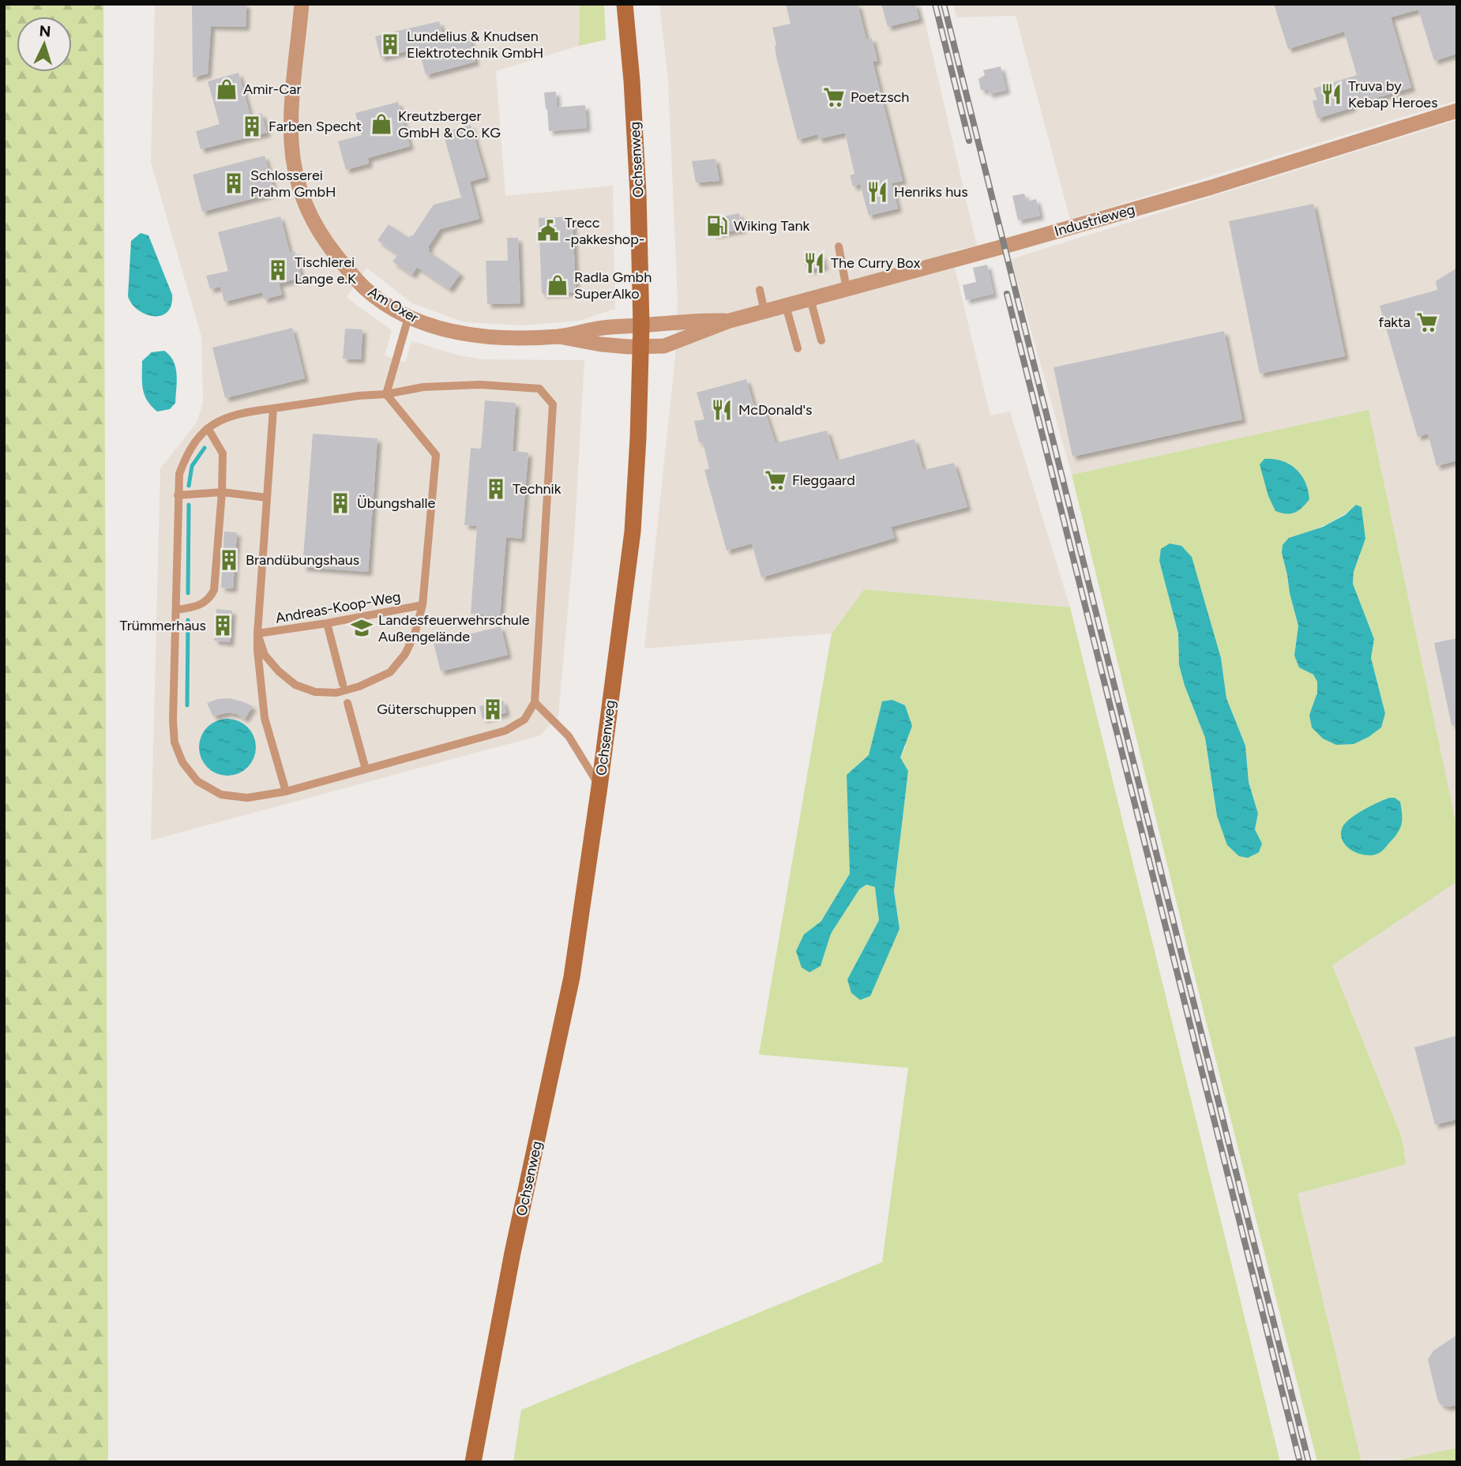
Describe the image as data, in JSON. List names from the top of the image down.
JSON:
{
  "streets": {
    "main road": ["Ochsenweg"],
    "street": ["Industrieweg", "Am Oxer"],
    "lane": ["Andreas-Koop-Weg"]
  },
  "crossings": [
    ["Ochsenweg", "Industrieweg"],
    ["Ochsenweg", "Am Oxer"],
    ["Industrieweg", "Am Oxer"]
  ],
  "places": {
    "building": [
      "Lundelius & Knudsen Elektrotechnik GmbH",
      "Farben Specht",
      "Schlosserei Prahm GmbH",
      "Tischlerei Lange e.K",
      "Technik",
      "Übungshalle",
      "Brandübungshaus",
      "Trümmerhaus",
      "Güterschuppen"
    ],
    "shop": ["Amir-Car", "Kreutzberger GmbH & Co. KG", "Radla Gmbh SuperAlko"],
    "restaurant": [
      "Truva by Kebap Heroes",
      "Henriks hus",
      "The Curry Box",
      "McDonald's"
    ],
    "supermarket": ["Poetzsch", "fakta", "Fleggaard"],
    "fuel station": ["Wiking Tank"],
    "public building": ["Trecc -pakkeshop-"],
    "school or university": ["Landesfeuerwehrschule Außengelände"]
  },
  "north": "top"
}
